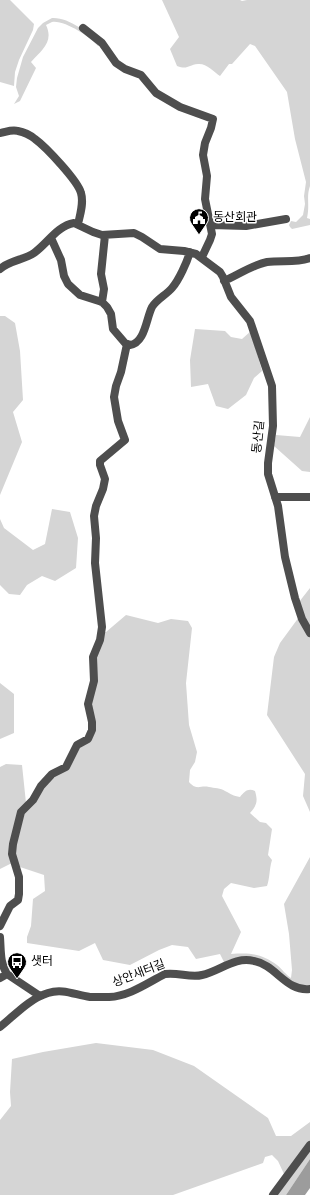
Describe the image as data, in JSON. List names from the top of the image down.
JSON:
{
  "streets": {
    "street": ["동산길", "상안새터길"]
  },
  "places": {
    "public building": ["동산회관"],
    "bus stop": ["샛터"]
  }
}
